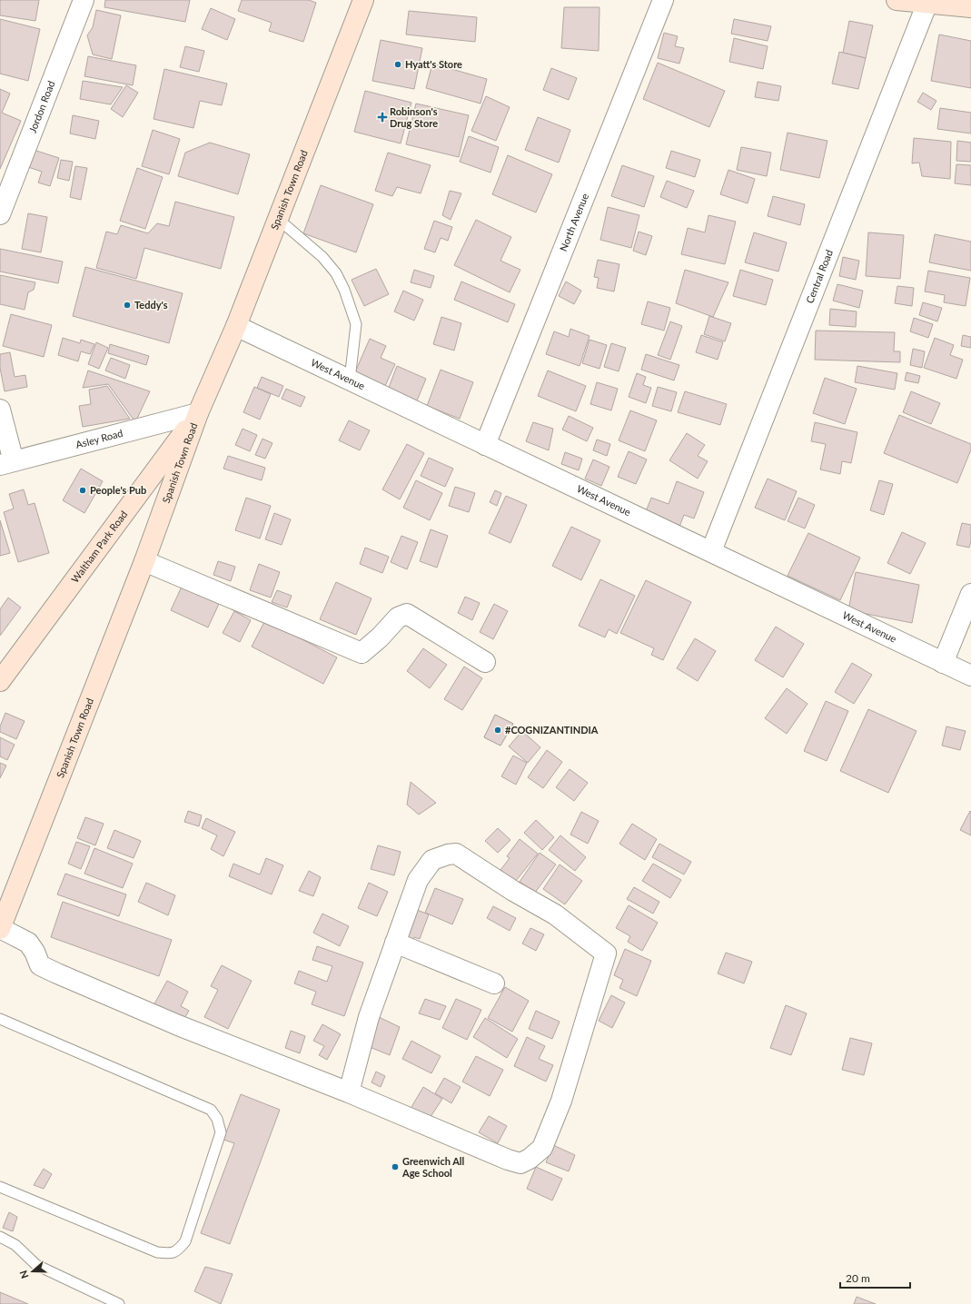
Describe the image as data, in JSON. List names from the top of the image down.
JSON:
{
  "streets": {
    "main road": ["Spanish Town Road", "Waltham Park Road"],
    "street": [
      "Jordon Road",
      "North Avenue",
      "Central Road",
      "West Avenue",
      "Asley Road"
    ]
  },
  "crossings": [
    ["Spanish Town Road", "West Avenue"],
    ["Spanish Town Road", "Asley Road"],
    ["Spanish Town Road", "Waltham Park Road"],
    ["North Avenue", "West Avenue"],
    ["Central Road", "West Avenue"],
    ["Asley Road", "Waltham Park Road"]
  ],
  "places": {
    "other": [
      "Hyatt's Store",
      "Teddy's",
      "People's Pub",
      "#COGNIZANTINDIA",
      "Greenwich All Age School"
    ],
    "health": ["Robinson's Drug Store"]
  },
  "scale_bar": "20 m",
  "north": "left"
}
